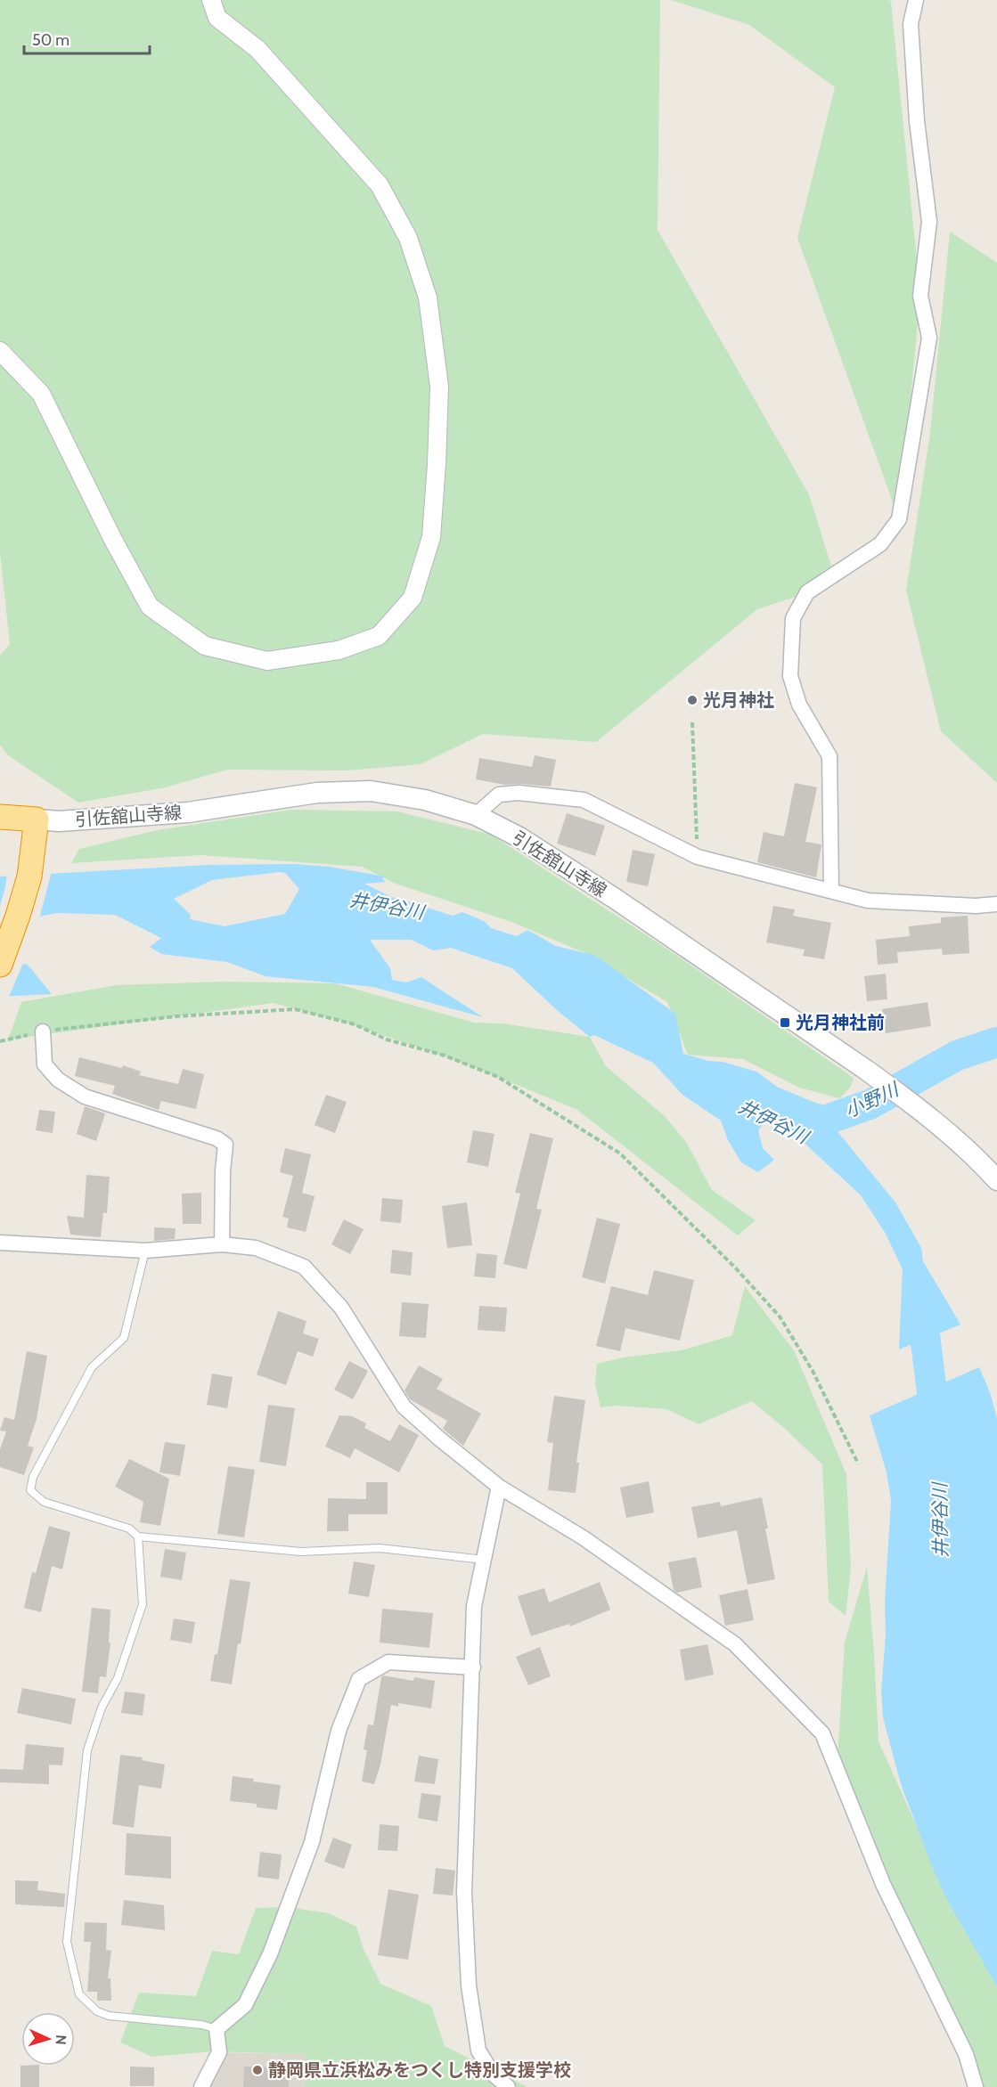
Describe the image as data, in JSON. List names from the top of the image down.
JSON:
{
  "streets": {
    "main road": ["引佐舘山寺線"]
  },
  "water": ["井伊谷川", "小野川"],
  "places": {
    "other": ["光月神社", "静岡県立浜松みをつくし特別支援学校"],
    "transit": ["光月神社前"]
  },
  "scale_bar": "50 m",
  "north": "right"
}
